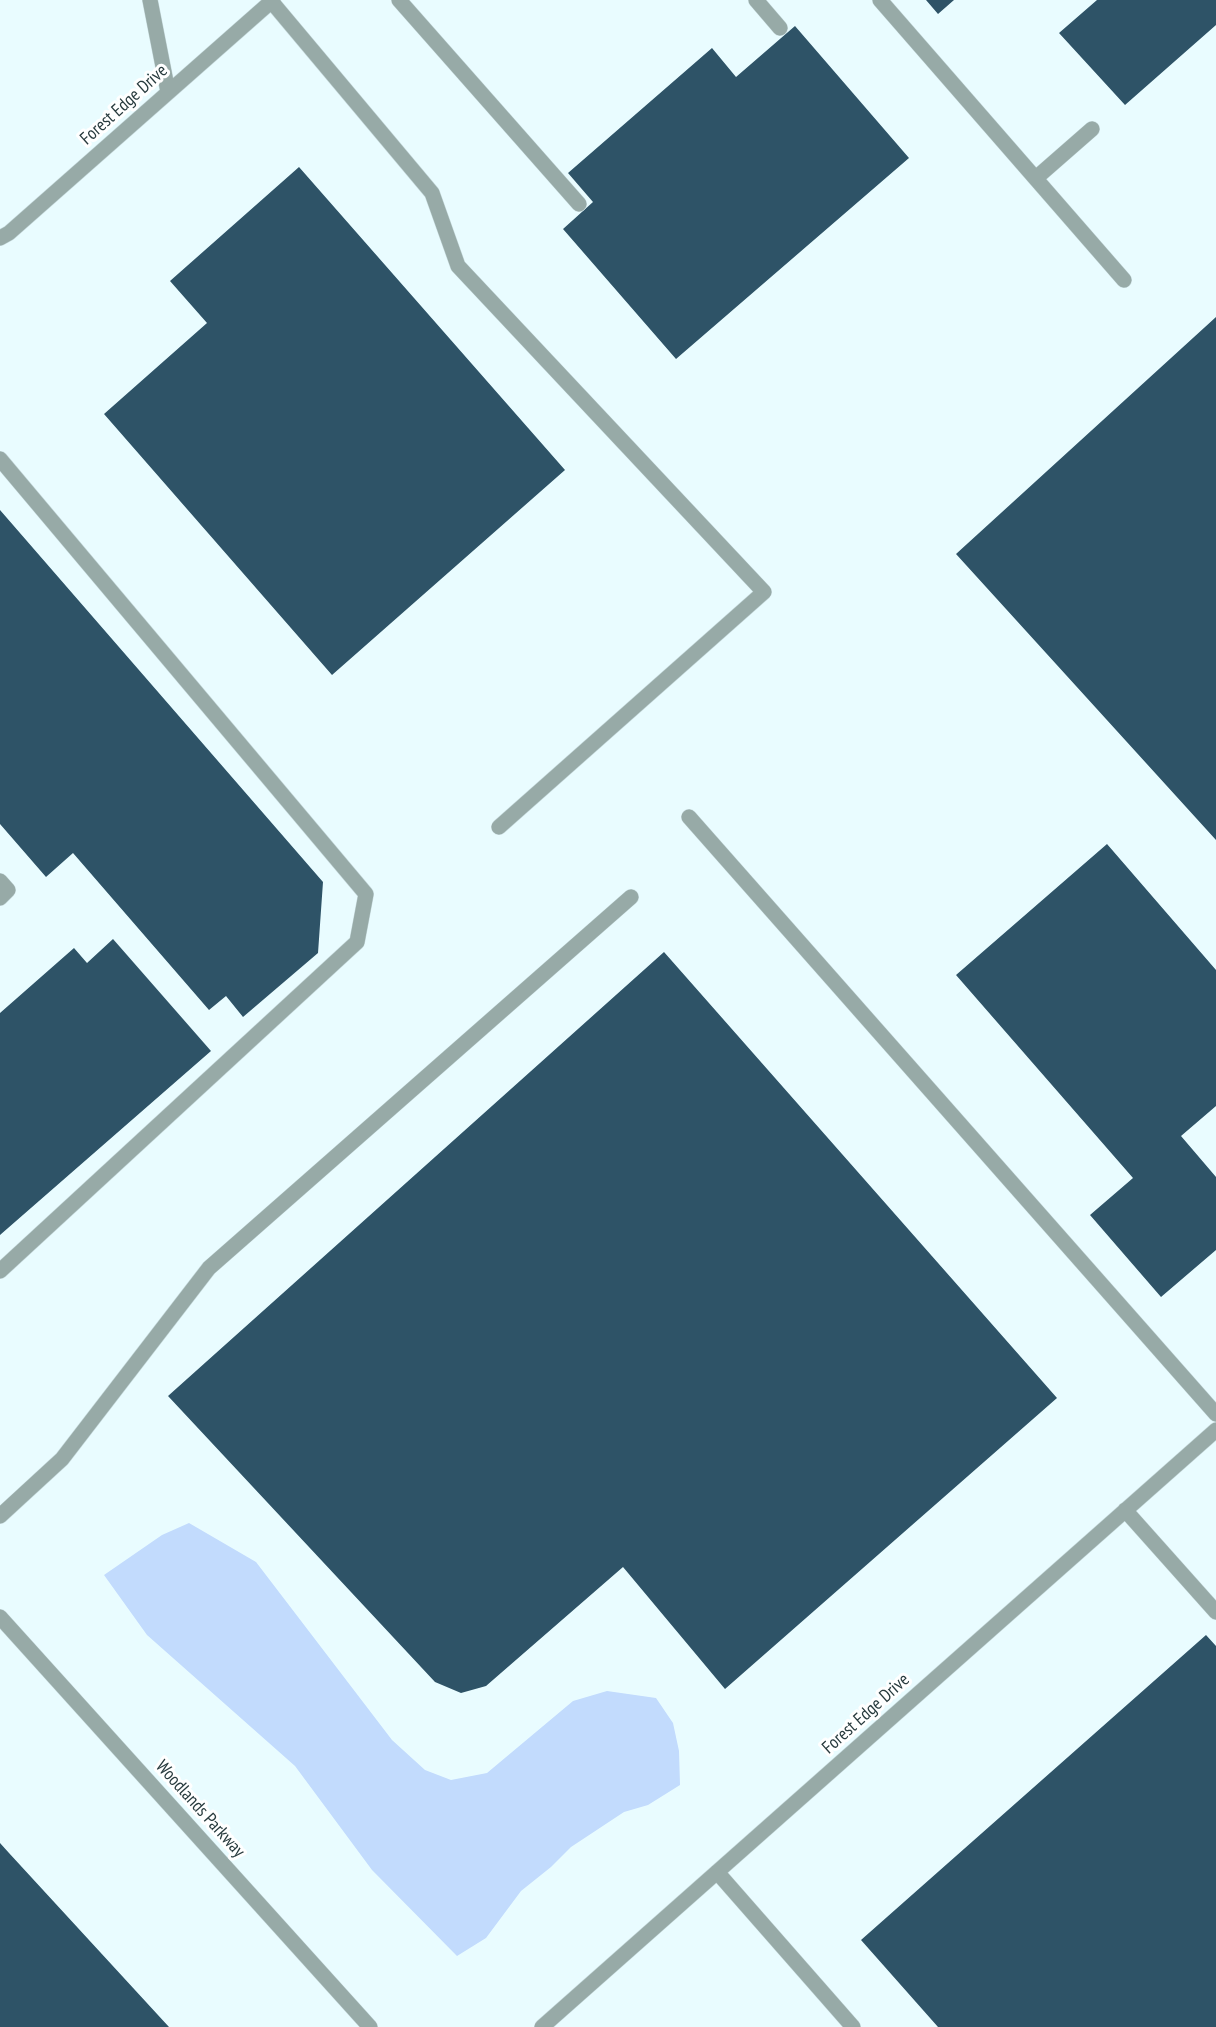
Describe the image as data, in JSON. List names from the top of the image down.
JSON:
{
  "streets": {
    "street": ["Forest Edge Drive", "Woodlands Parkway"]
  }
}
